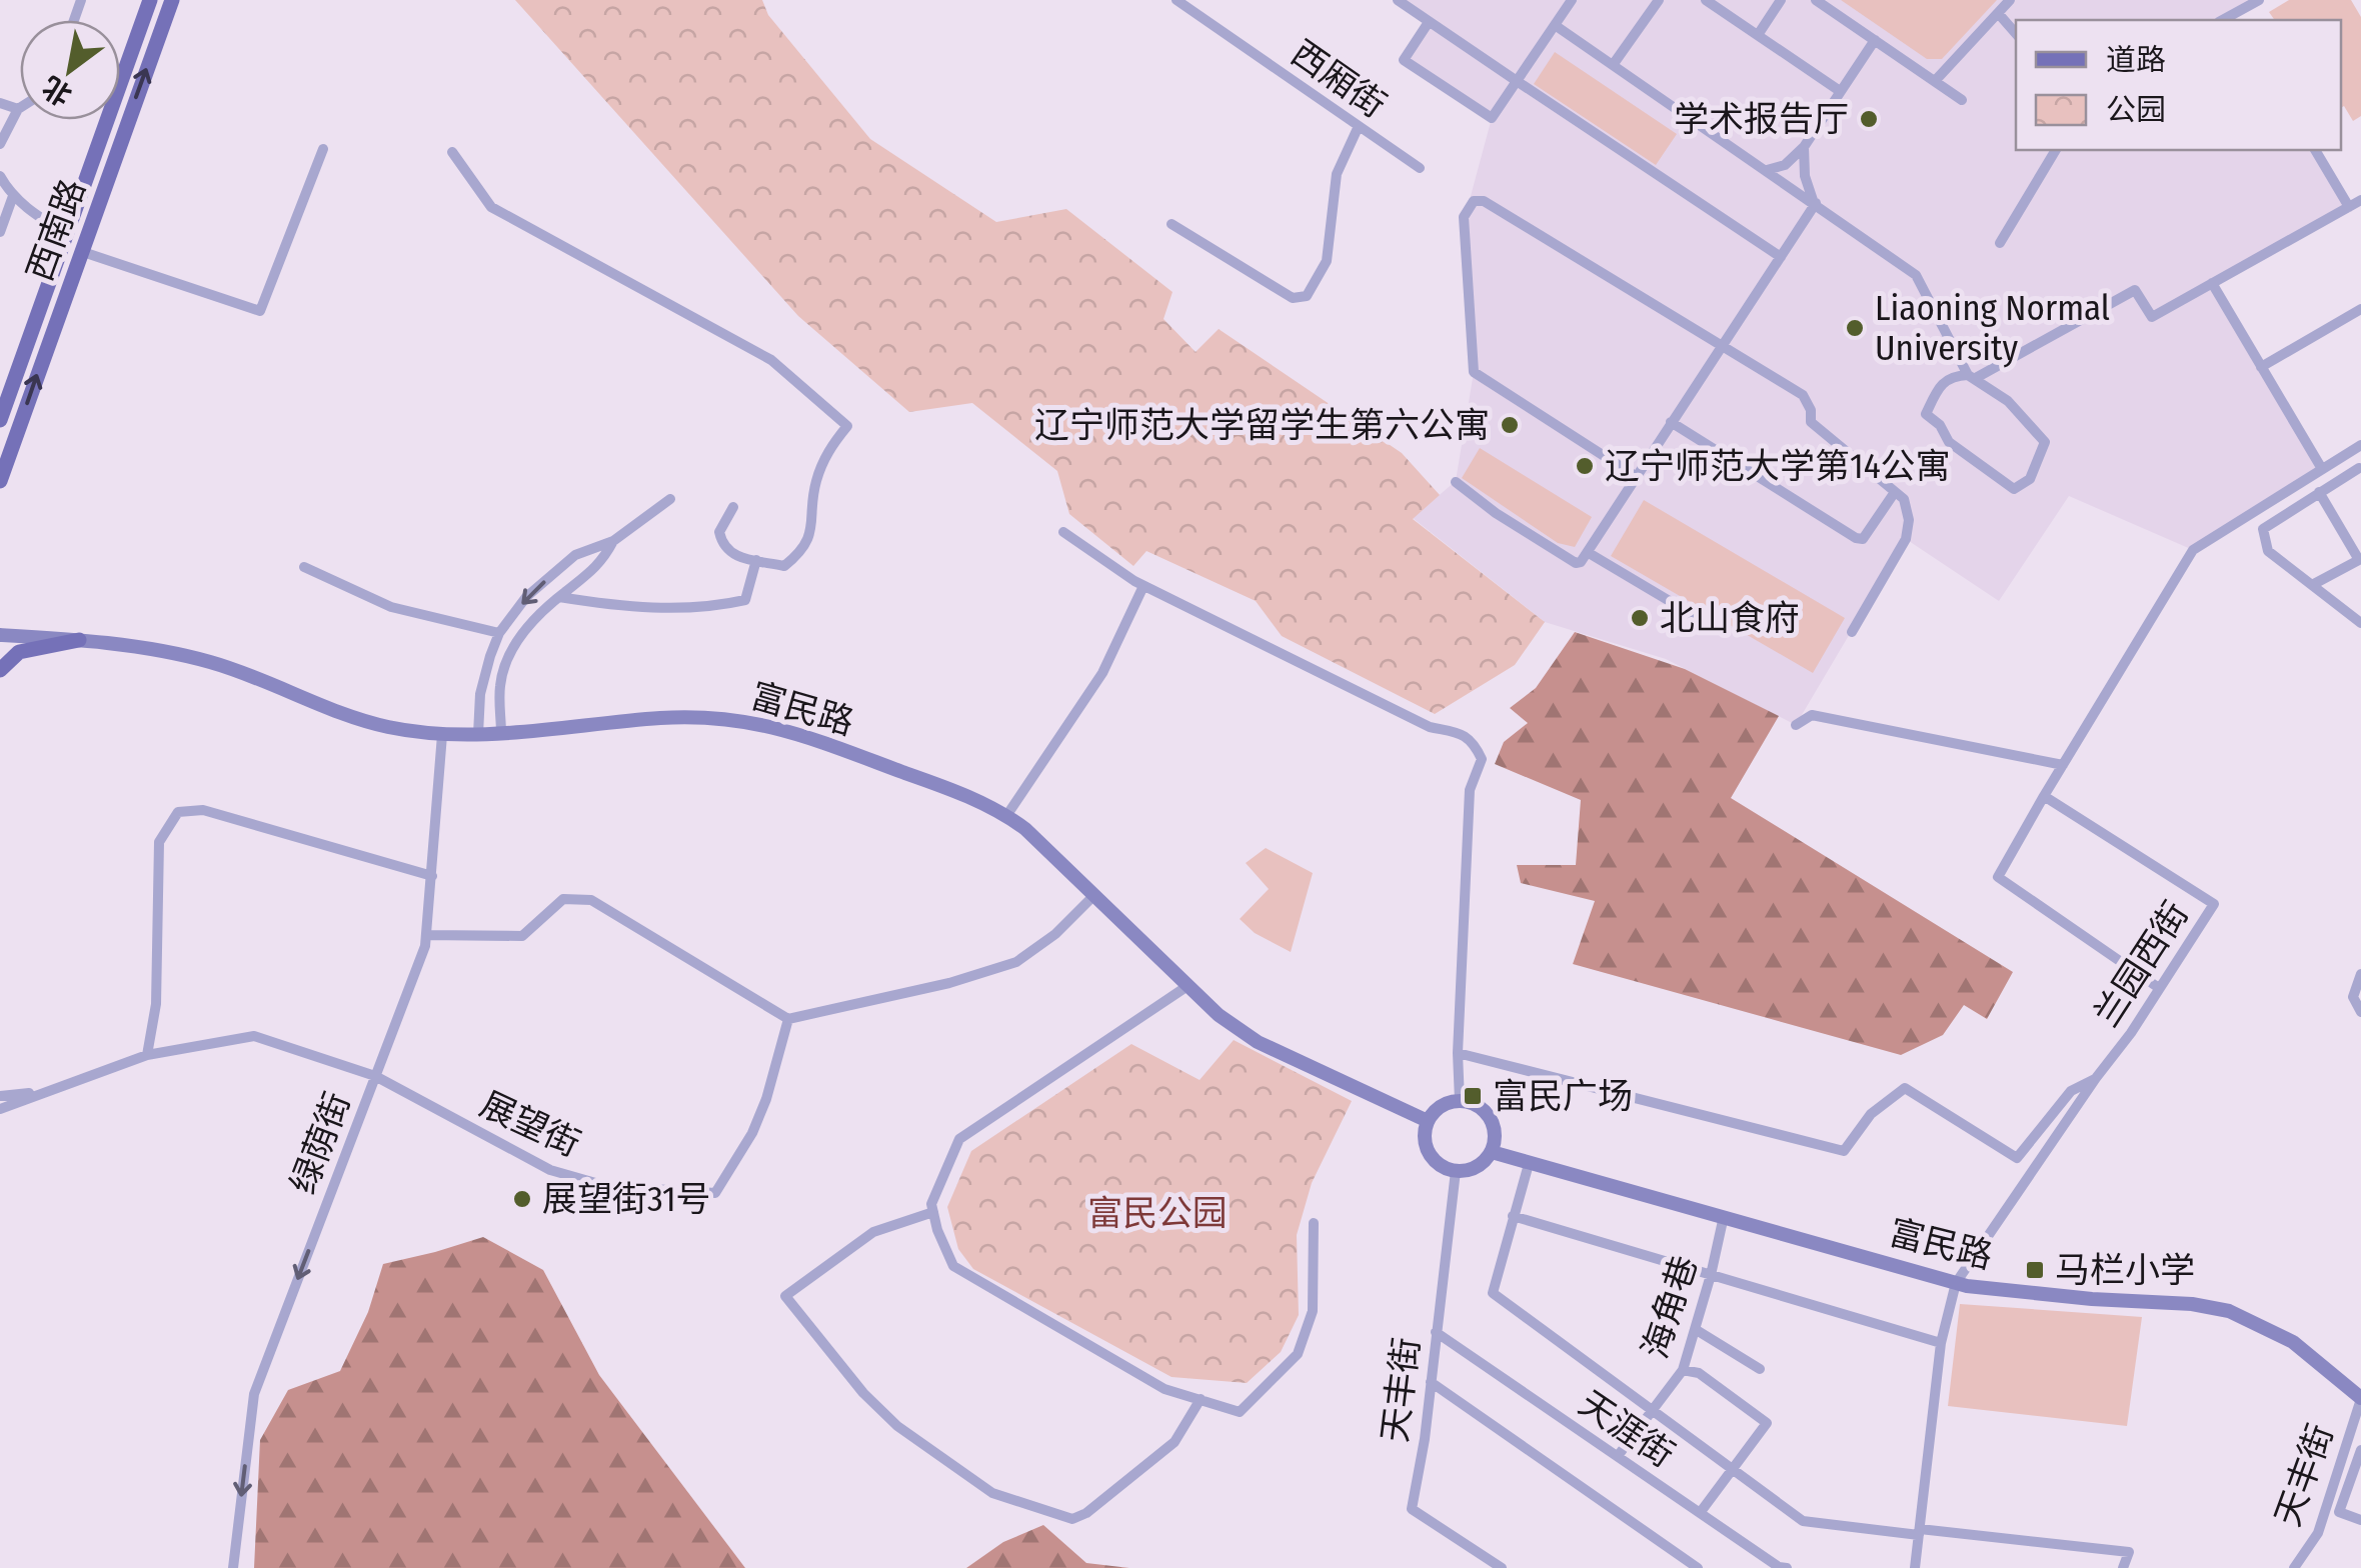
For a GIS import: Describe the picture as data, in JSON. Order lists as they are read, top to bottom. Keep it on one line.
{"streets":{"main road":["西南路"],"street":["西厢街","富民路","兰园西街","展望街","绿荫街","海角巷","天丰街","天涯街"]},"crossings":[["富民路","兰园西街"],["富民路","绿荫街"],["富民路","海角巷"],["富民路","天丰街"],["展望街","绿荫街"],["海角巷","天涯街"],["天丰街","天涯街"]],"one_way":["绿荫街"],"parks":["富民公园"],"places":{"other":["学术报告厅","Liaoning Normal University","辽宁师范大学留学生第六公寓","辽宁师范大学第14公寓","北山食府","展望街31号"],"transit":["富民广场","马栏小学"]},"legend":["道路","公园"],"north":"bottom left"}
